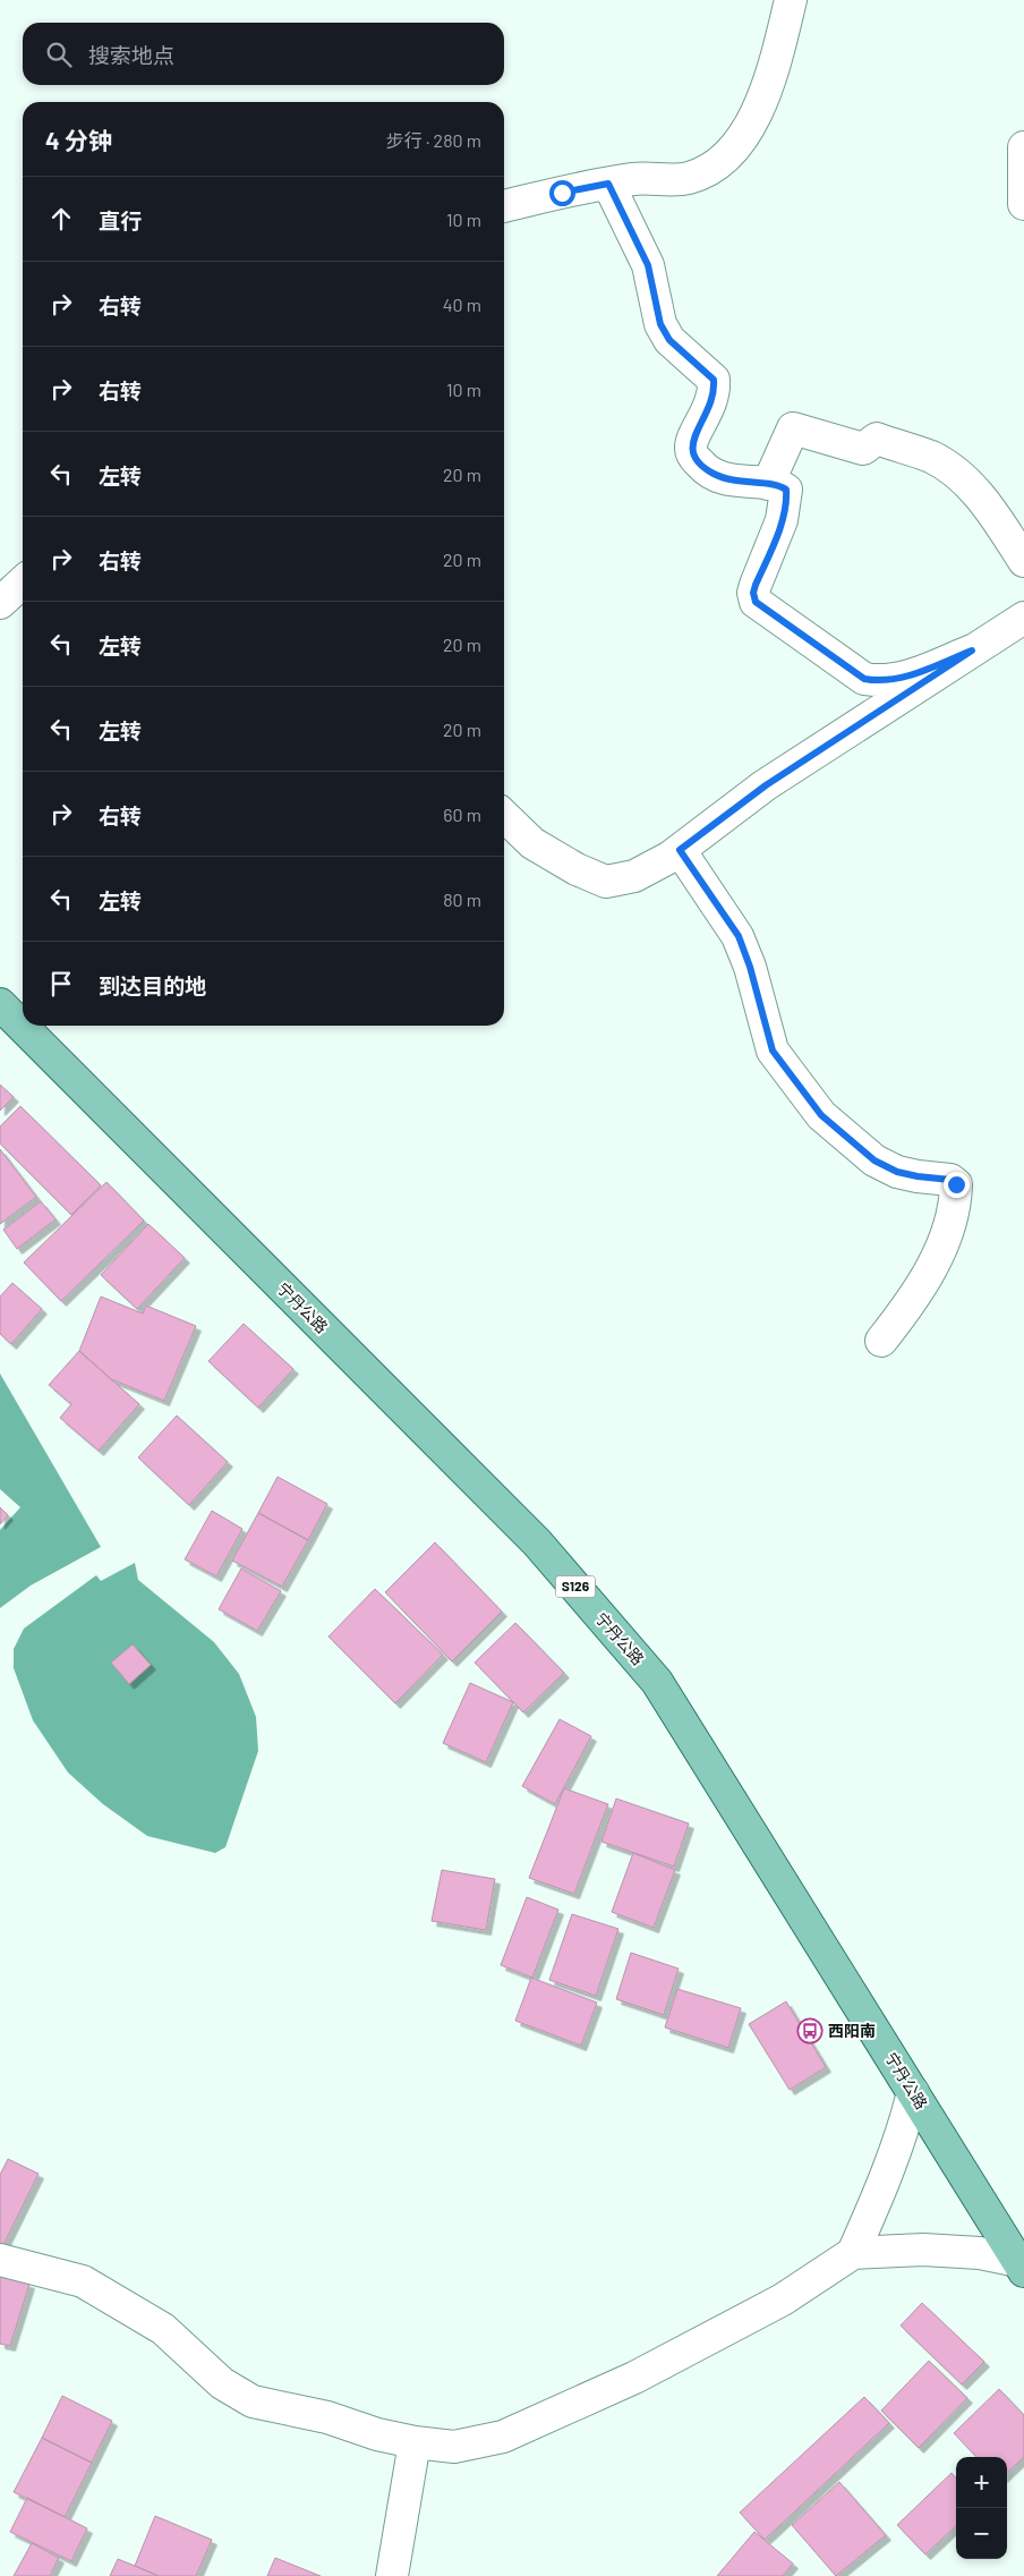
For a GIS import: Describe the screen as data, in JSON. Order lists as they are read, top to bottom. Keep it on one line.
{"streets":{"main road":["宁丹公路","S126"]},"places":{"bus stop":["西阳南"]},"page":{"search":"搜索地点","heading":["4 分钟","步行 · 280 m"],"list":[["直行","10 m"],["右转","40 m"],["右转","10 m"],["左转","20 m"],["右转","20 m"],["左转","20 m"],["左转","20 m"],["右转","60 m"],["左转","80 m"],"到达目的地"],"map_buttons":["+","−"]}}
